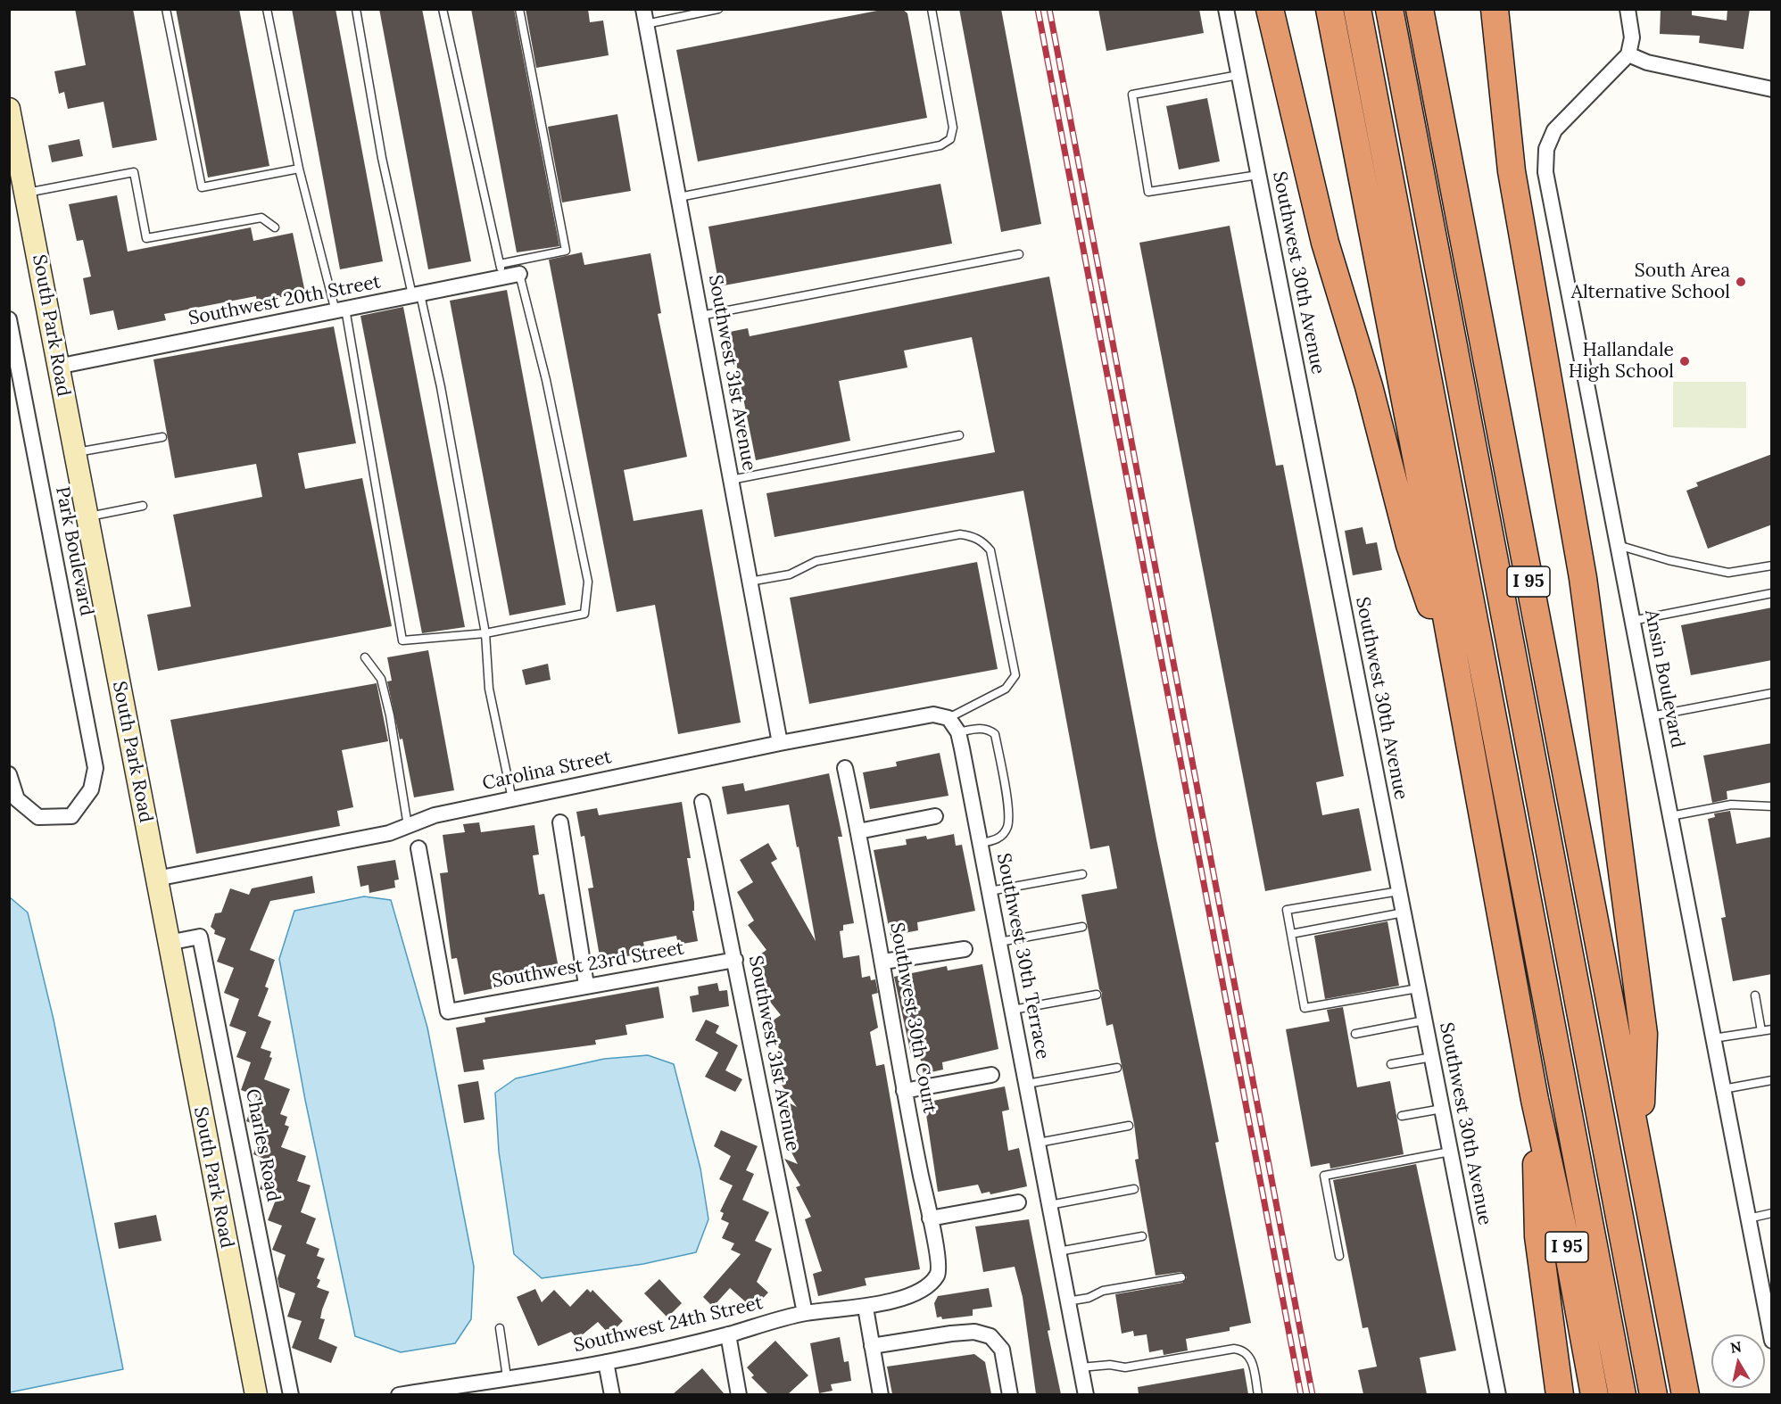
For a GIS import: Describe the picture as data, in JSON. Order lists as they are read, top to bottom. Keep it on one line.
{"streets":{"highway":["I 95"],"street":["Southwest 30th Avenue","Southwest 20th Street","South Park Road","Southwest 31st Avenue","Park Boulevard","Ansin Boulevard","Carolina Street","Southwest 30th Terrace","Southwest 23rd Street","Southwest 30th Court","Charles Road","Southwest 24th Street"]},"crossings":[["Southwest 20th Street","South Park Road"],["South Park Road","Carolina Street"],["South Park Road","Charles Road"],["Southwest 31st Avenue","Carolina Street"],["Southwest 31st Avenue","Southwest 23rd Street"],["Southwest 31st Avenue","Southwest 24th Street"],["Carolina Street","Southwest 30th Terrace"],["Southwest 30th Court","Southwest 24th Street"]],"places":["South Area Alternative School","Hallandale High School"],"north":"top"}
